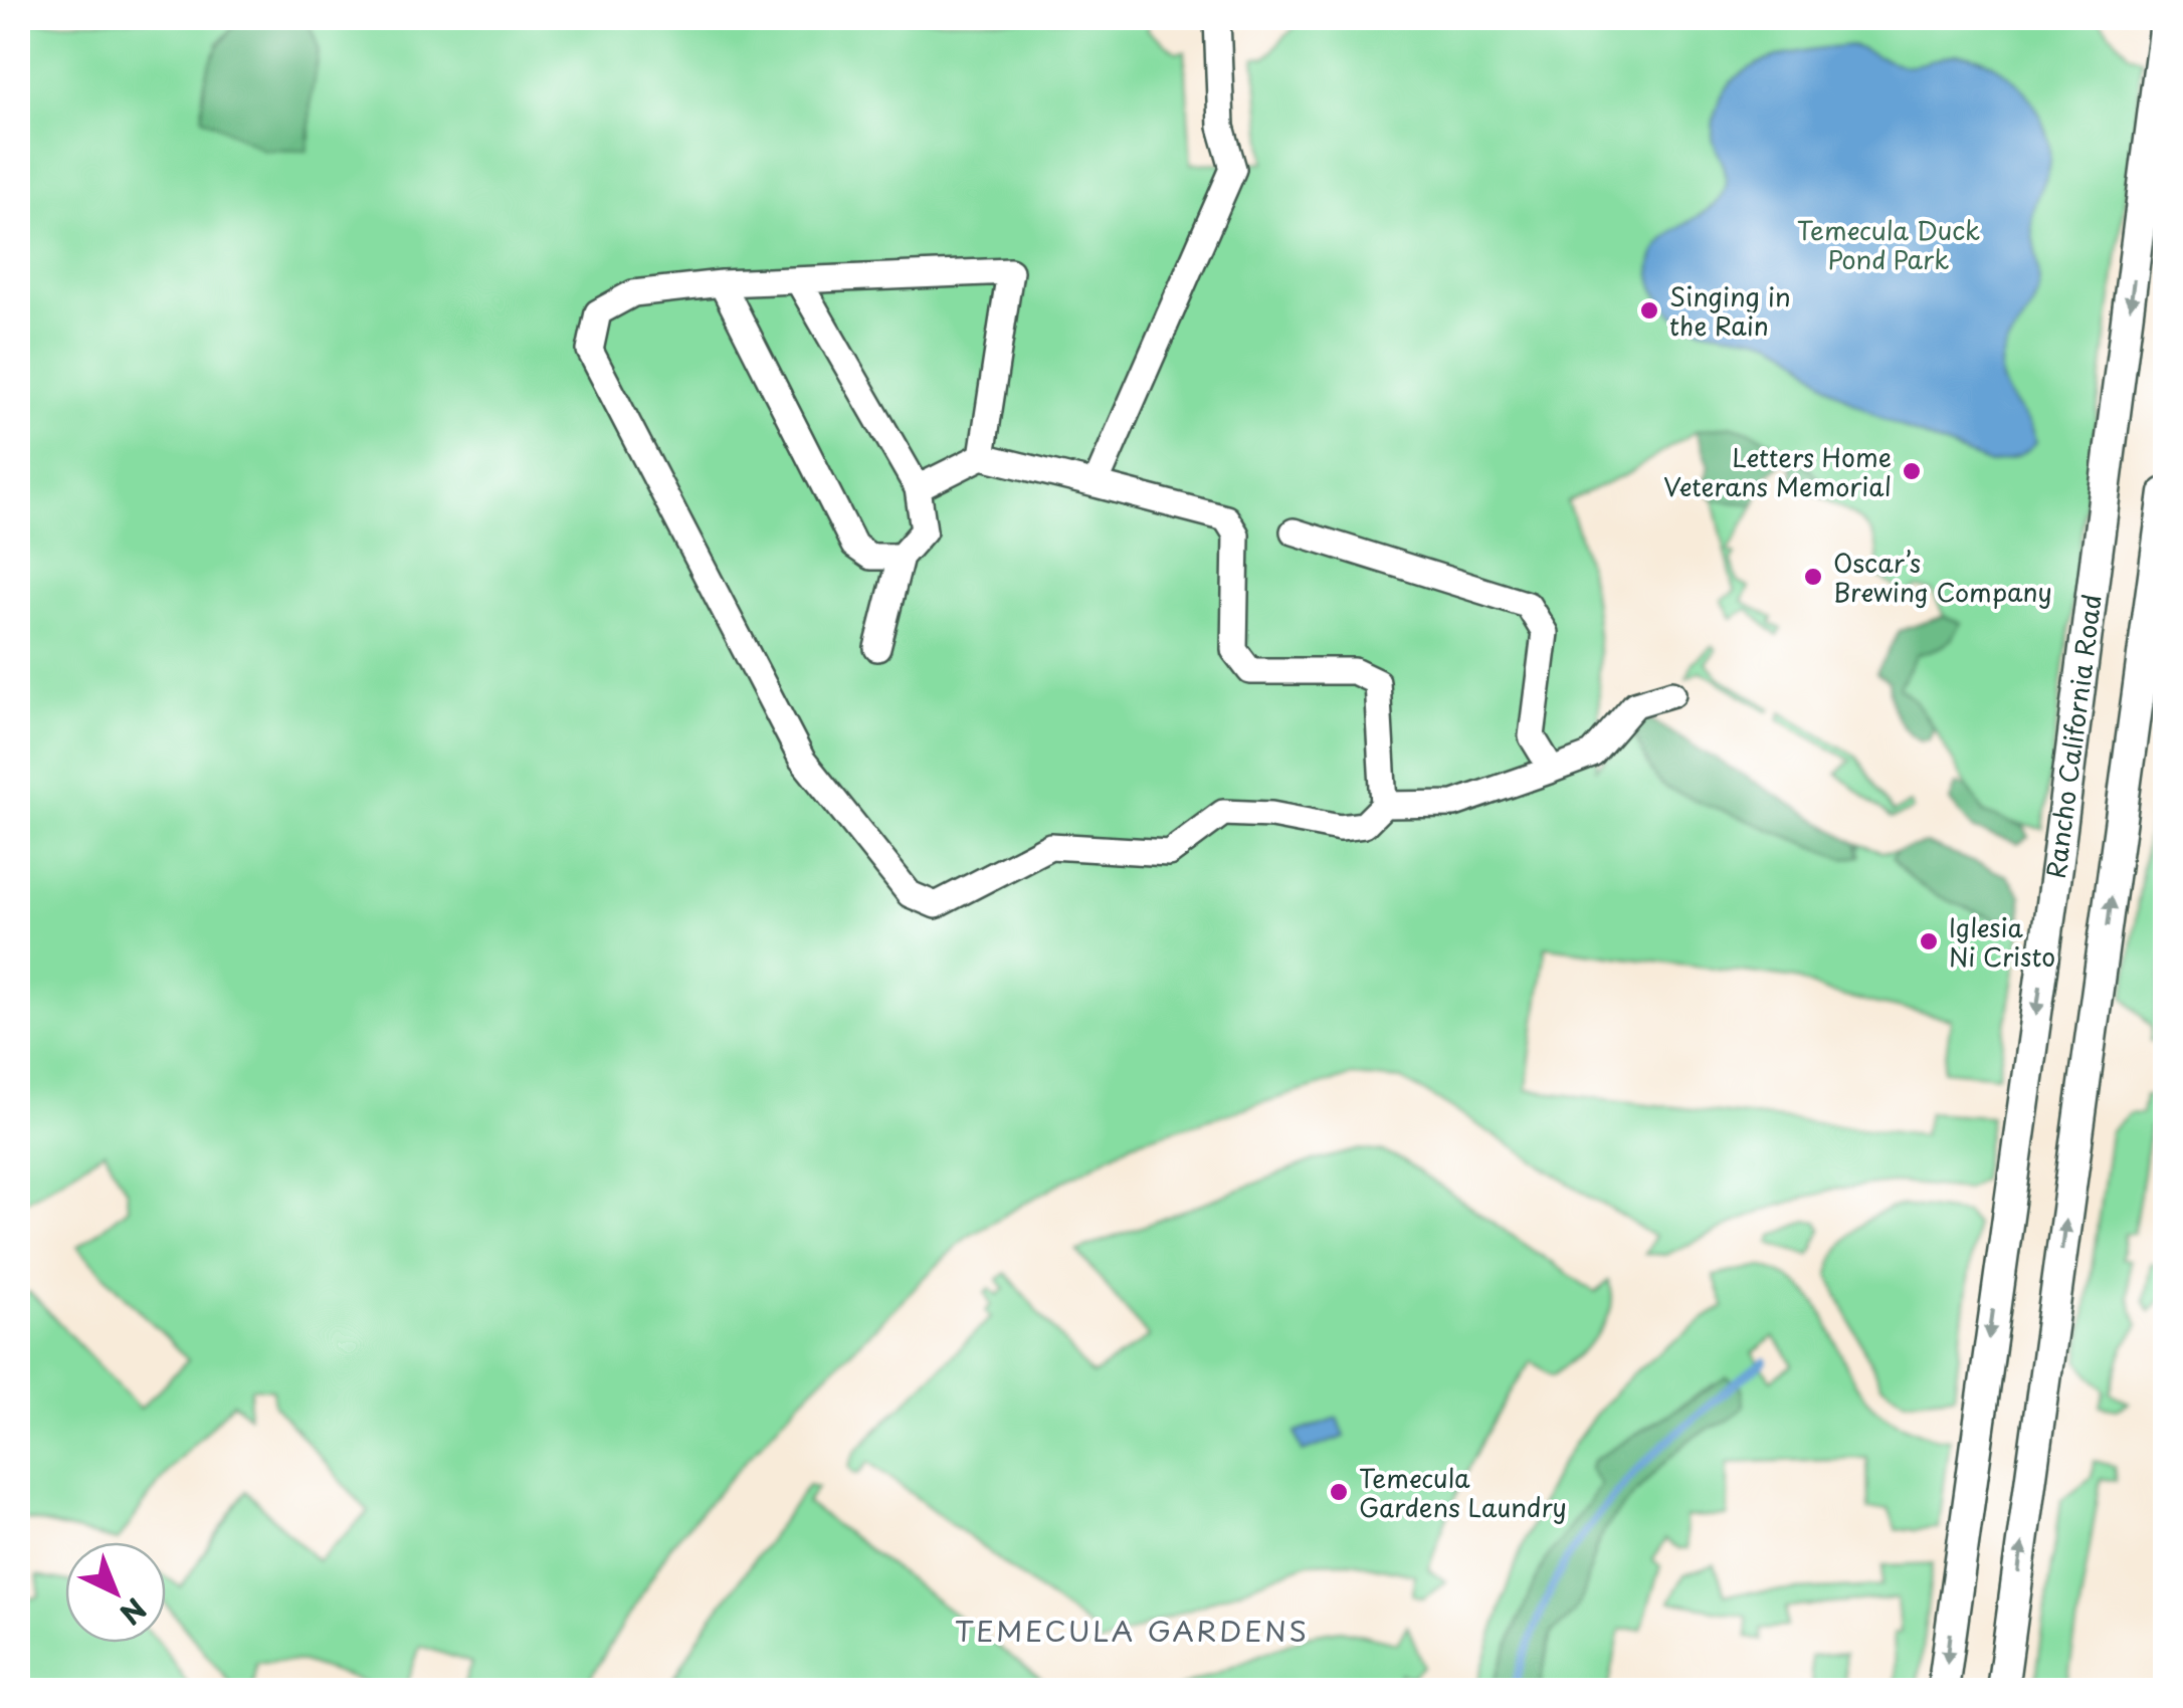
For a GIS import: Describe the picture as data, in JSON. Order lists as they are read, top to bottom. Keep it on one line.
{"streets":{"main road":["Rancho California Road"]},"districts":["TEMECULA GARDENS"],"parks":["Temecula Duck Pond Park"],"places":["Singing in the Rain","Letters Home Veterans Memorial","Oscar’s Brewing Company","Iglesia Ni Cristo","Temecula Gardens Laundry"],"north":"bottom right"}
